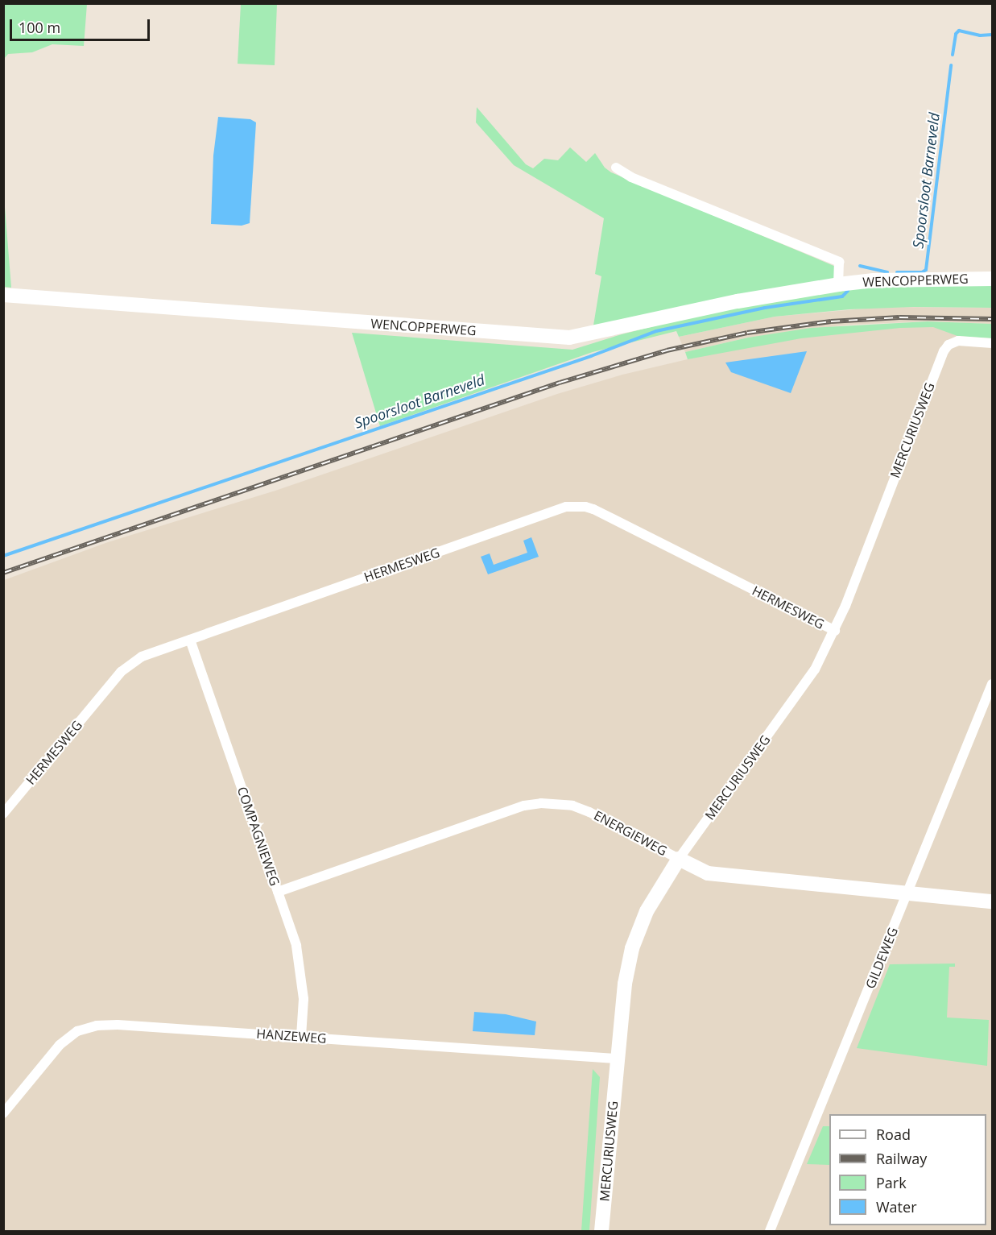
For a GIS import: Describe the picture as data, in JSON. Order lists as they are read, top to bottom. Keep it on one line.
{"streets":{"street":["WENCOPPERWEG","MERCURIUSWEG","HERMESWEG","ENERGIEWEG","COMPAGNIEWEG","GILDEWEG","HANZEWEG"]},"crossings":[["MERCURIUSWEG","HERMESWEG"],["MERCURIUSWEG","ENERGIEWEG"],["MERCURIUSWEG","HANZEWEG"],["HERMESWEG","COMPAGNIEWEG"],["ENERGIEWEG","COMPAGNIEWEG"],["ENERGIEWEG","GILDEWEG"],["COMPAGNIEWEG","HANZEWEG"]],"water":["Spoorsloot Barneveld"],"legend":["Road","Railway","Park","Water"],"scale_bar":"100 m"}
